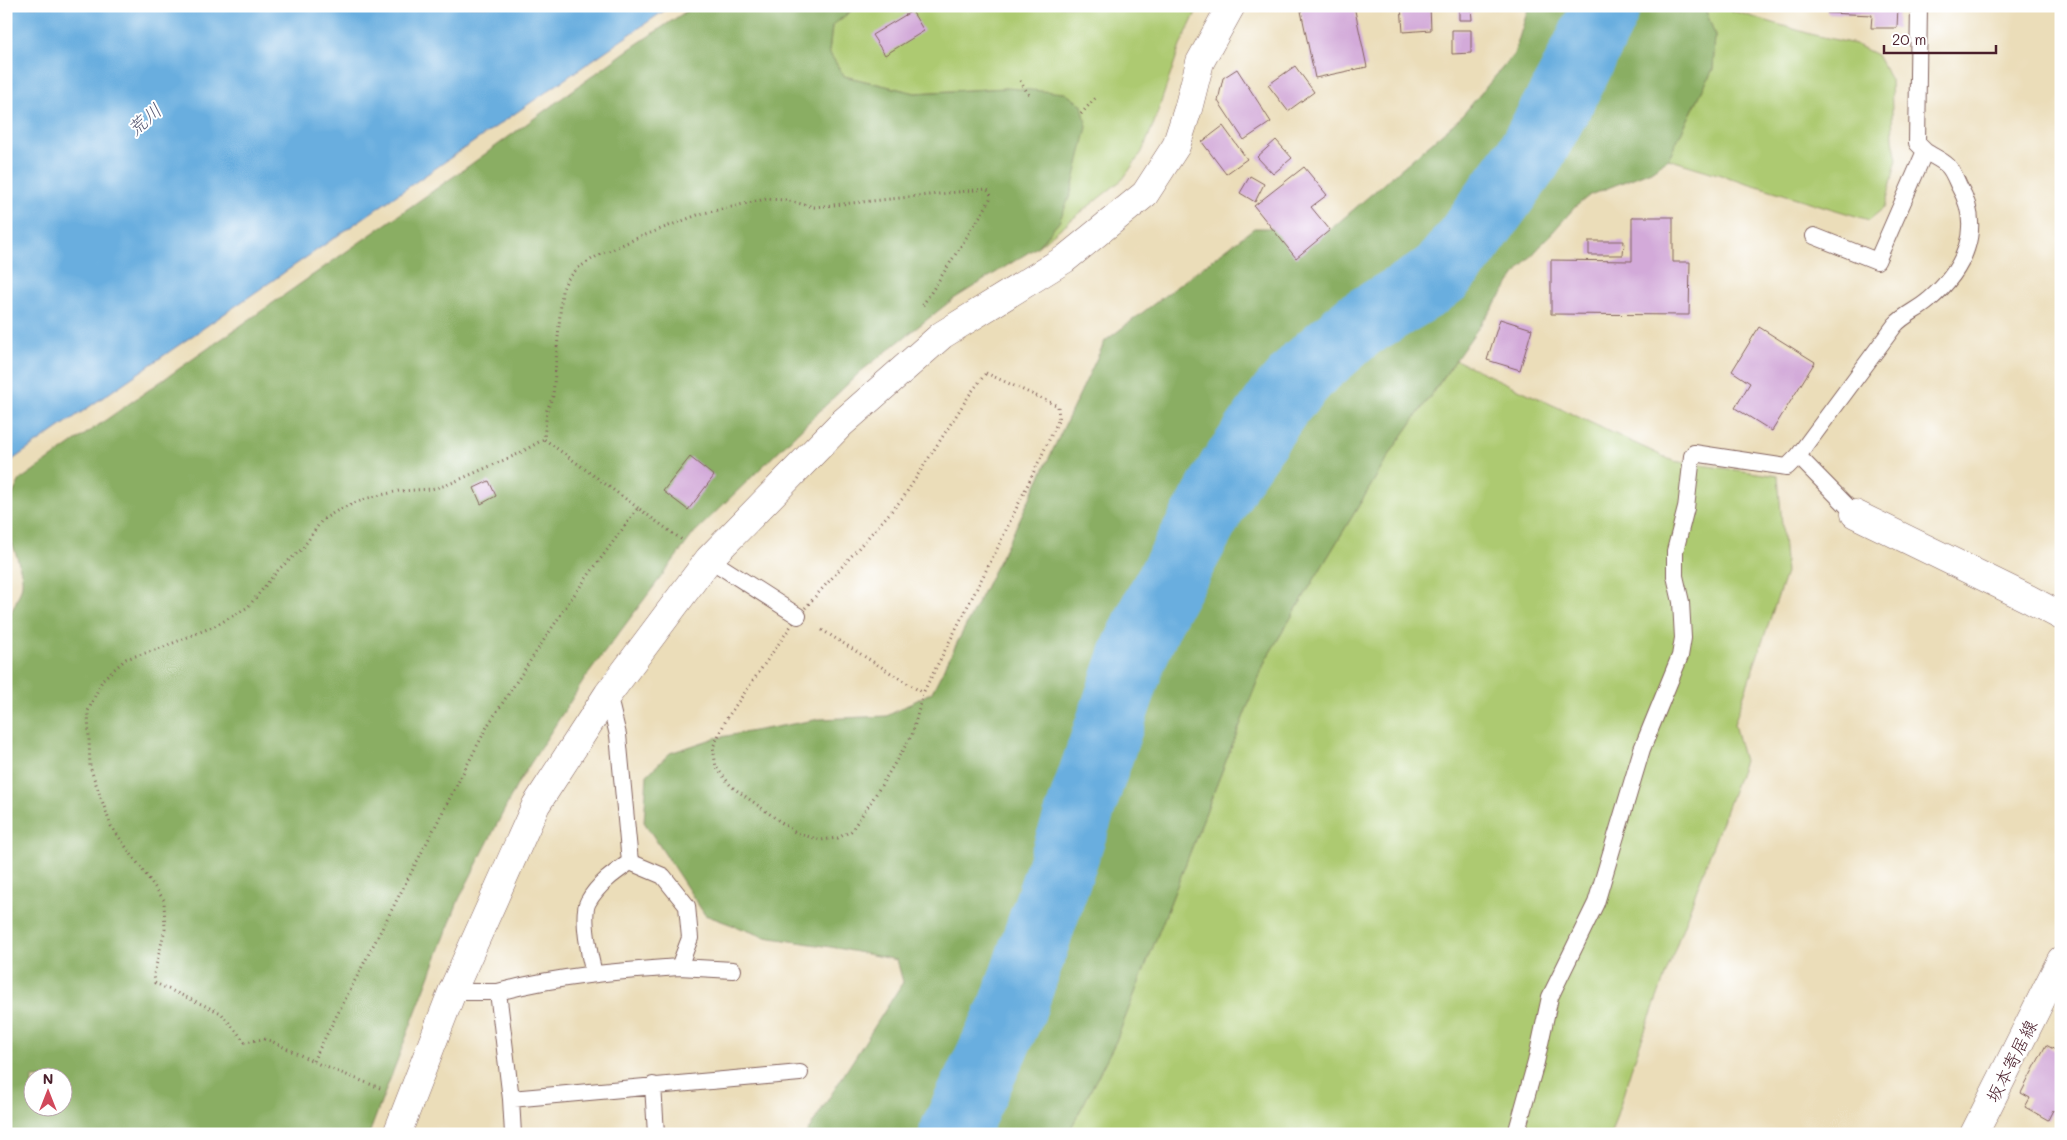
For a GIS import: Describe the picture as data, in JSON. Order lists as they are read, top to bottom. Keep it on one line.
{"streets":{"street":["坂本寄居線"]},"water":["荒川"],"scale_bar":"20 m","north":"top"}
